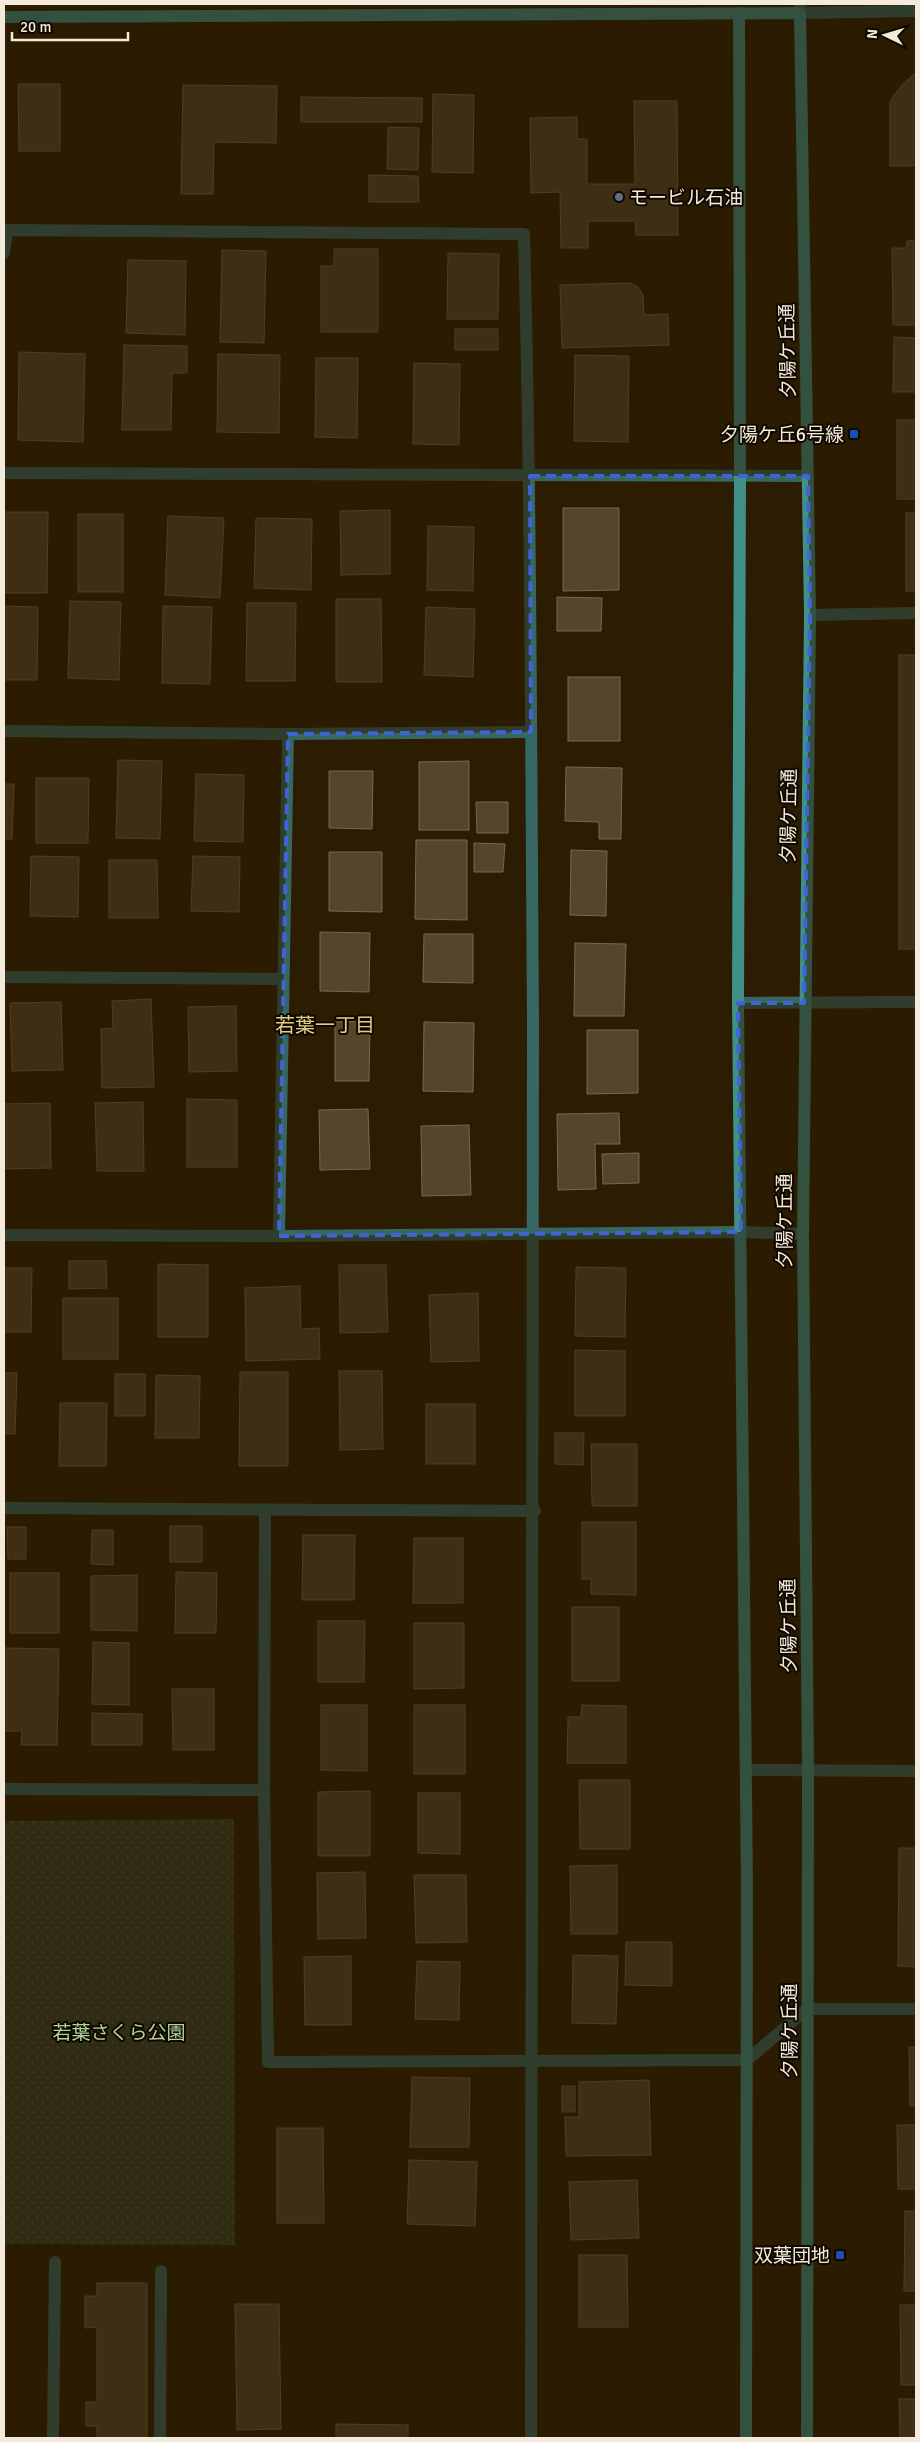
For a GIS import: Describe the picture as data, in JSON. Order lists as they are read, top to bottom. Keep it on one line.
{"streets":{"main road":["夕陽ケ丘通"]},"districts":["若葉一丁目"],"parks":["若葉さくら公園"],"places":{"other":["モービル石油"],"transit":["夕陽ケ丘6号線","双葉団地"]},"scale_bar":"20 m","north":"left"}
